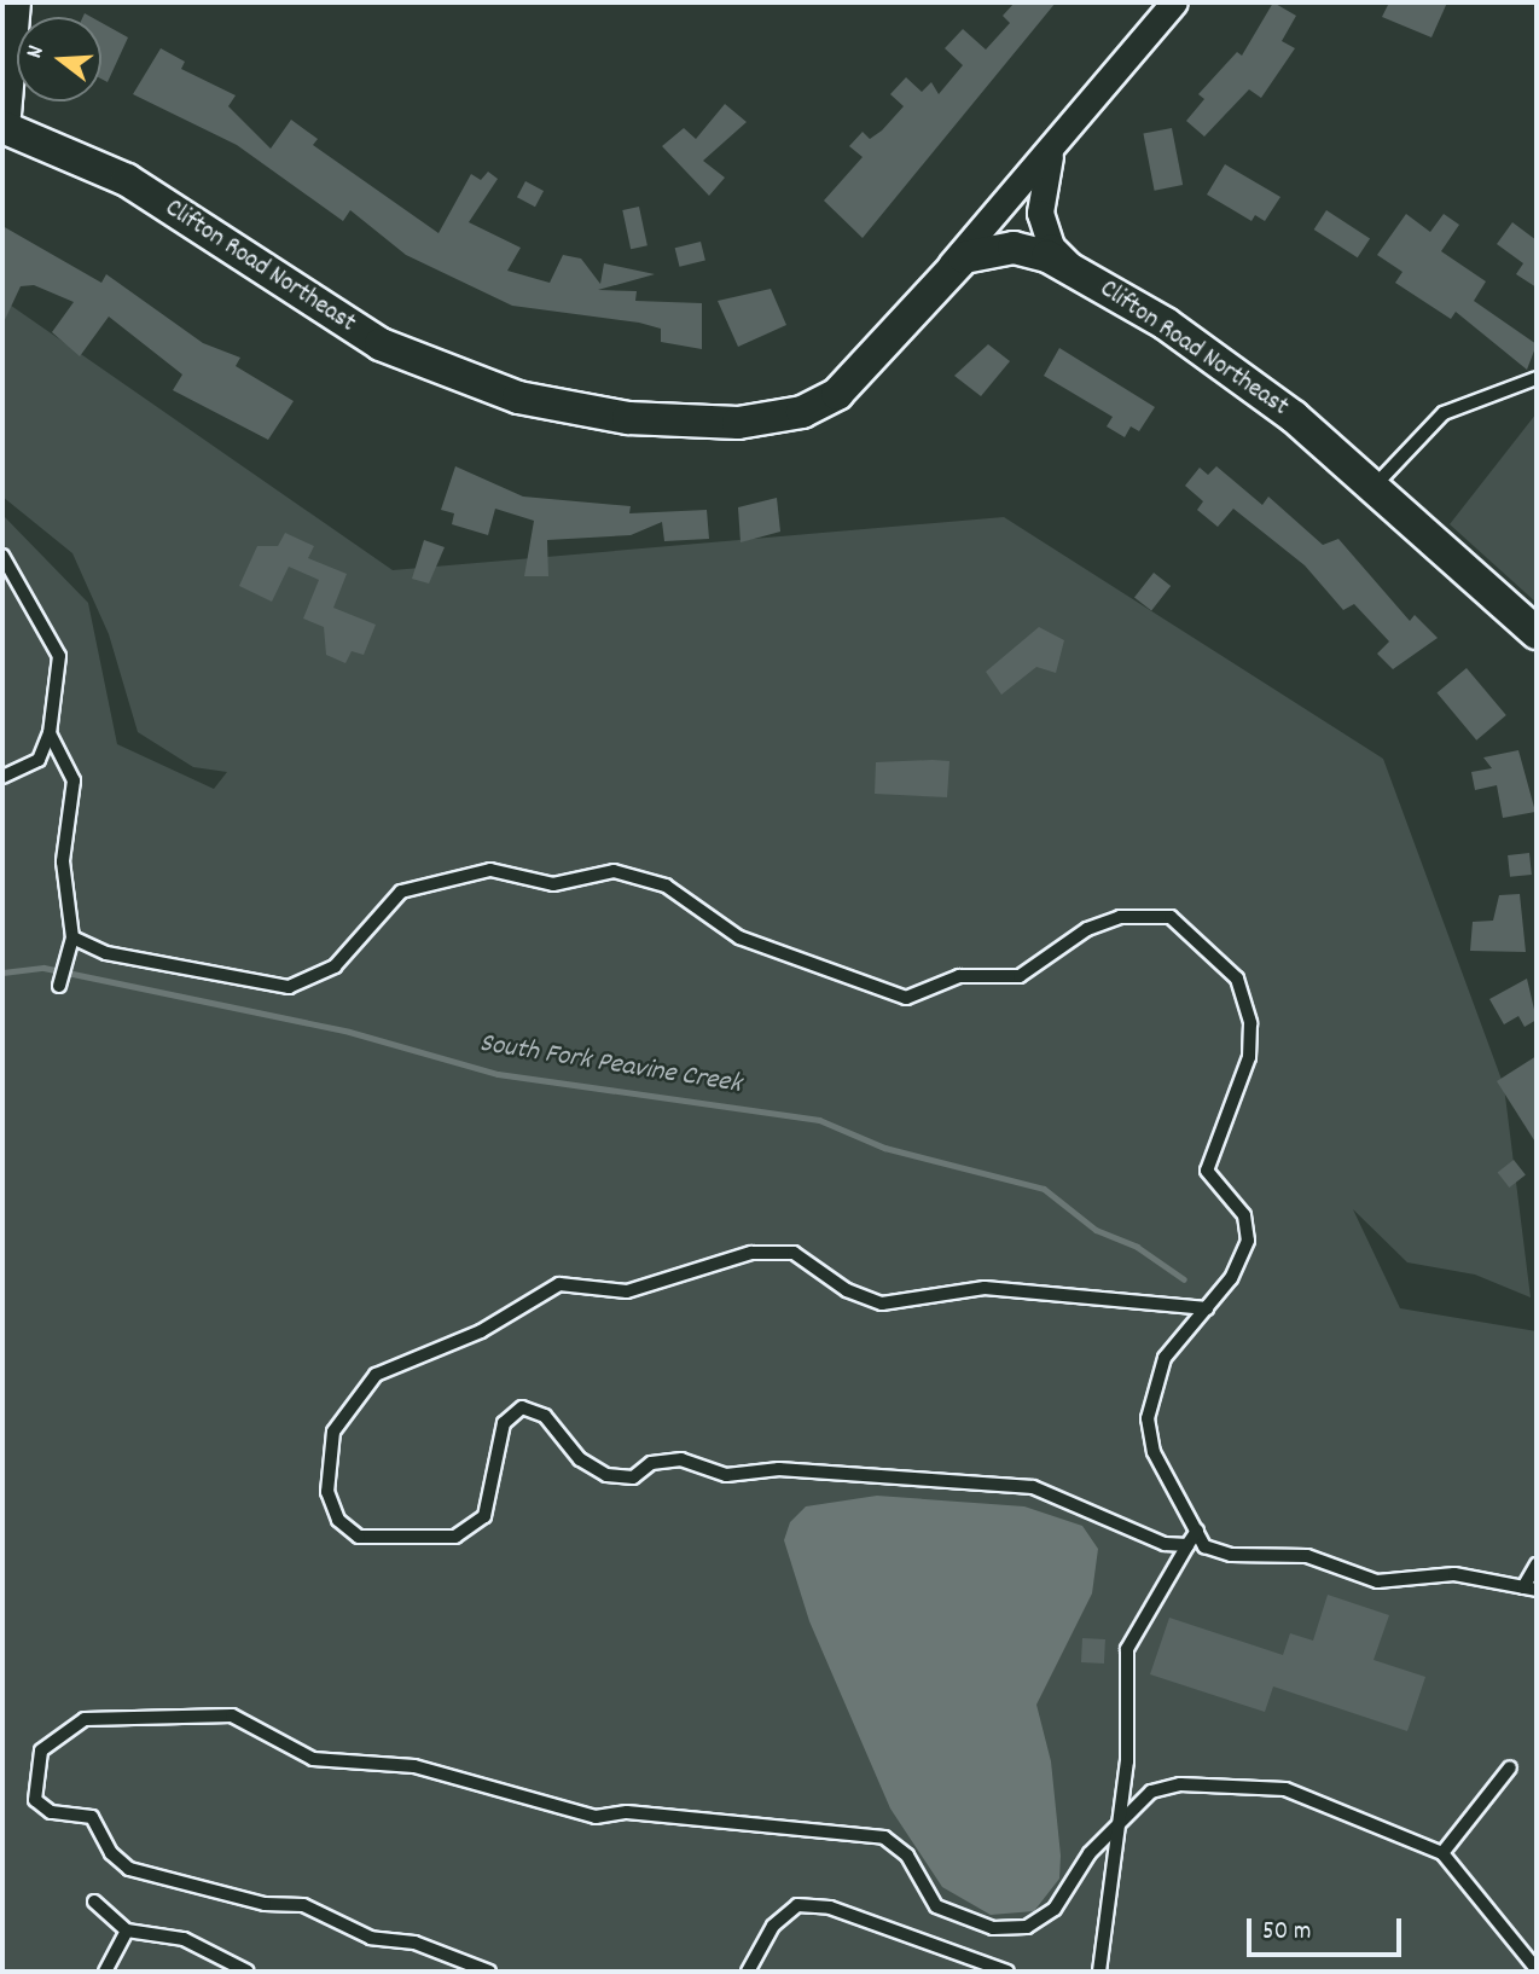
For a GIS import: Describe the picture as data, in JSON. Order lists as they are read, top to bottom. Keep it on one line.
{"streets":{"street":["Clifton Road Northeast"]},"water":["South Fork Peavine Creek"],"scale_bar":"50 m","north":"left"}
